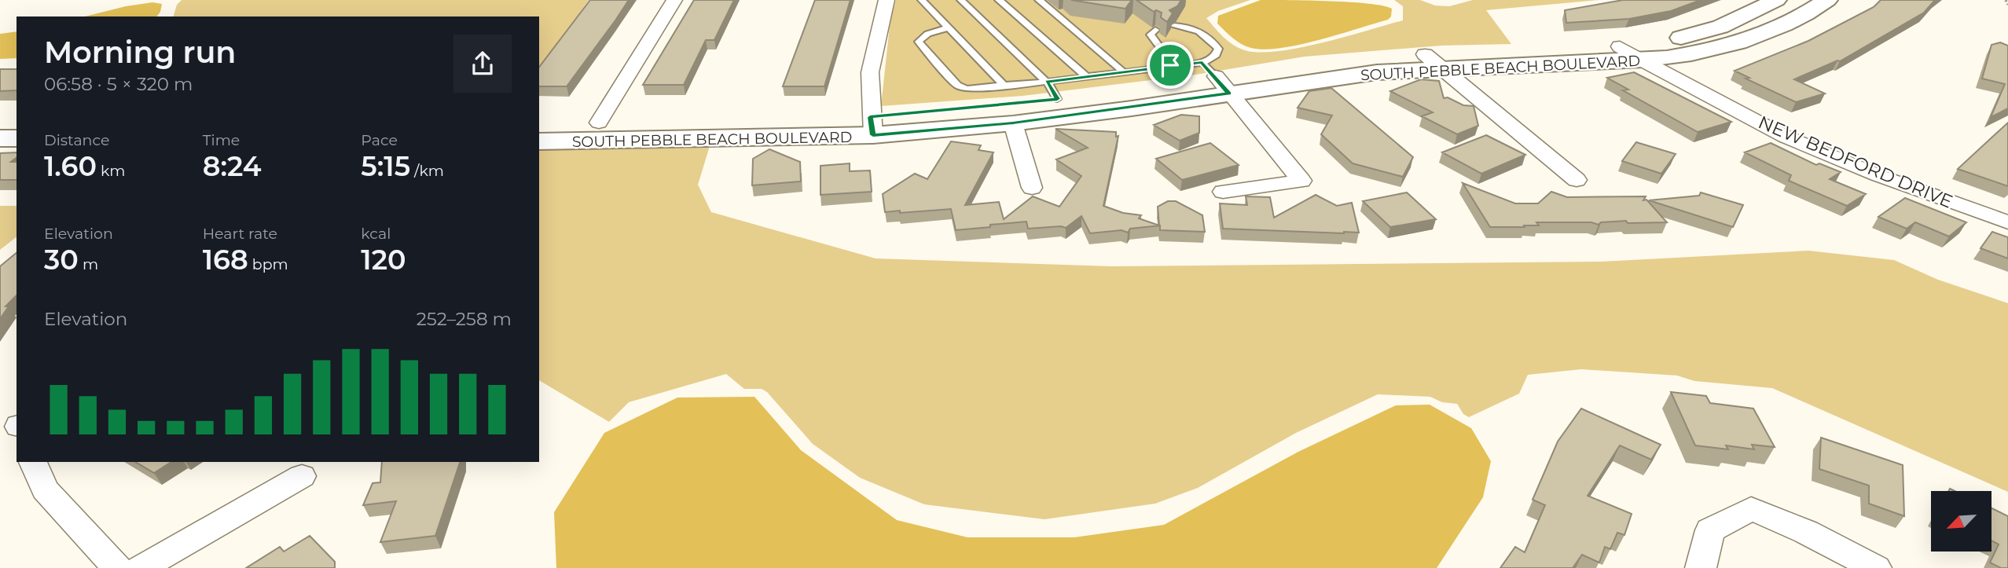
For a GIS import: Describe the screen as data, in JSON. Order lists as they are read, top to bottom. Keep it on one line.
{"streets":{"street":["SOUTH PEBBLE BEACH BOULEVARD","NEW BEDFORD DRIVE"]},"crossings":[["SOUTH PEBBLE BEACH BOULEVARD","NEW BEDFORD DRIVE"]],"north":"bottom left","page":{"heading":["Morning run","06:58 · 5 × 320 m"],"stats":[["Distance","1.60 km"],["Time","8:24"],["Pace","5:15 /km"],["Elevation","30 m"],["Heart rate","168 bpm"],["kcal","120"]],"chart":["Elevation","252–258 m"]}}
